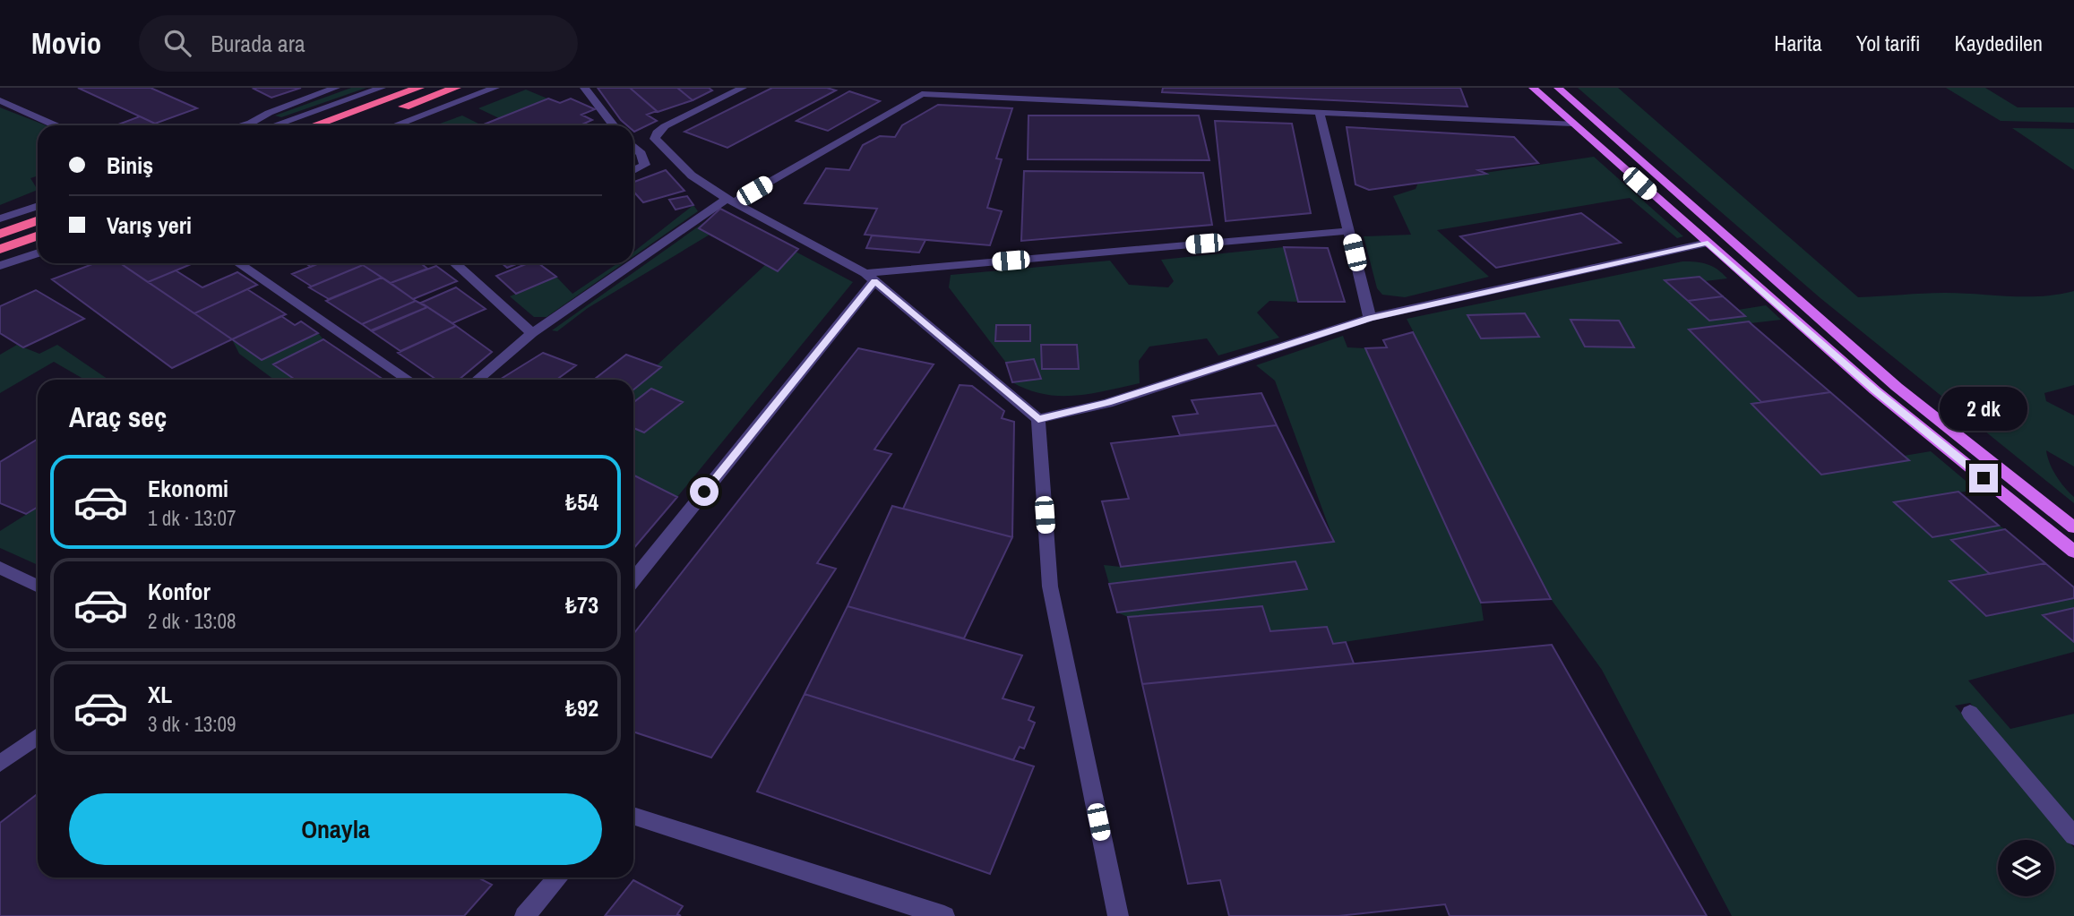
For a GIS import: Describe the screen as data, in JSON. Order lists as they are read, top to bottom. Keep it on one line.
{"page":{"header":"Movio","search":"Burada ara","nav":["Harita","Yol tarifi","Kaydedilen"],"banner":["Biniş","Varış yeri"],"heading":"Araç seç","bubble":"2 dk","list":[{"name":"Ekonomi","note":"1 dk · 13:07","value":"₺54"},{"name":"Konfor","note":"2 dk · 13:08","value":"₺73"},{"name":"XL","note":"3 dk · 13:09","value":"₺92"}],"buttons":"Onayla"}}
